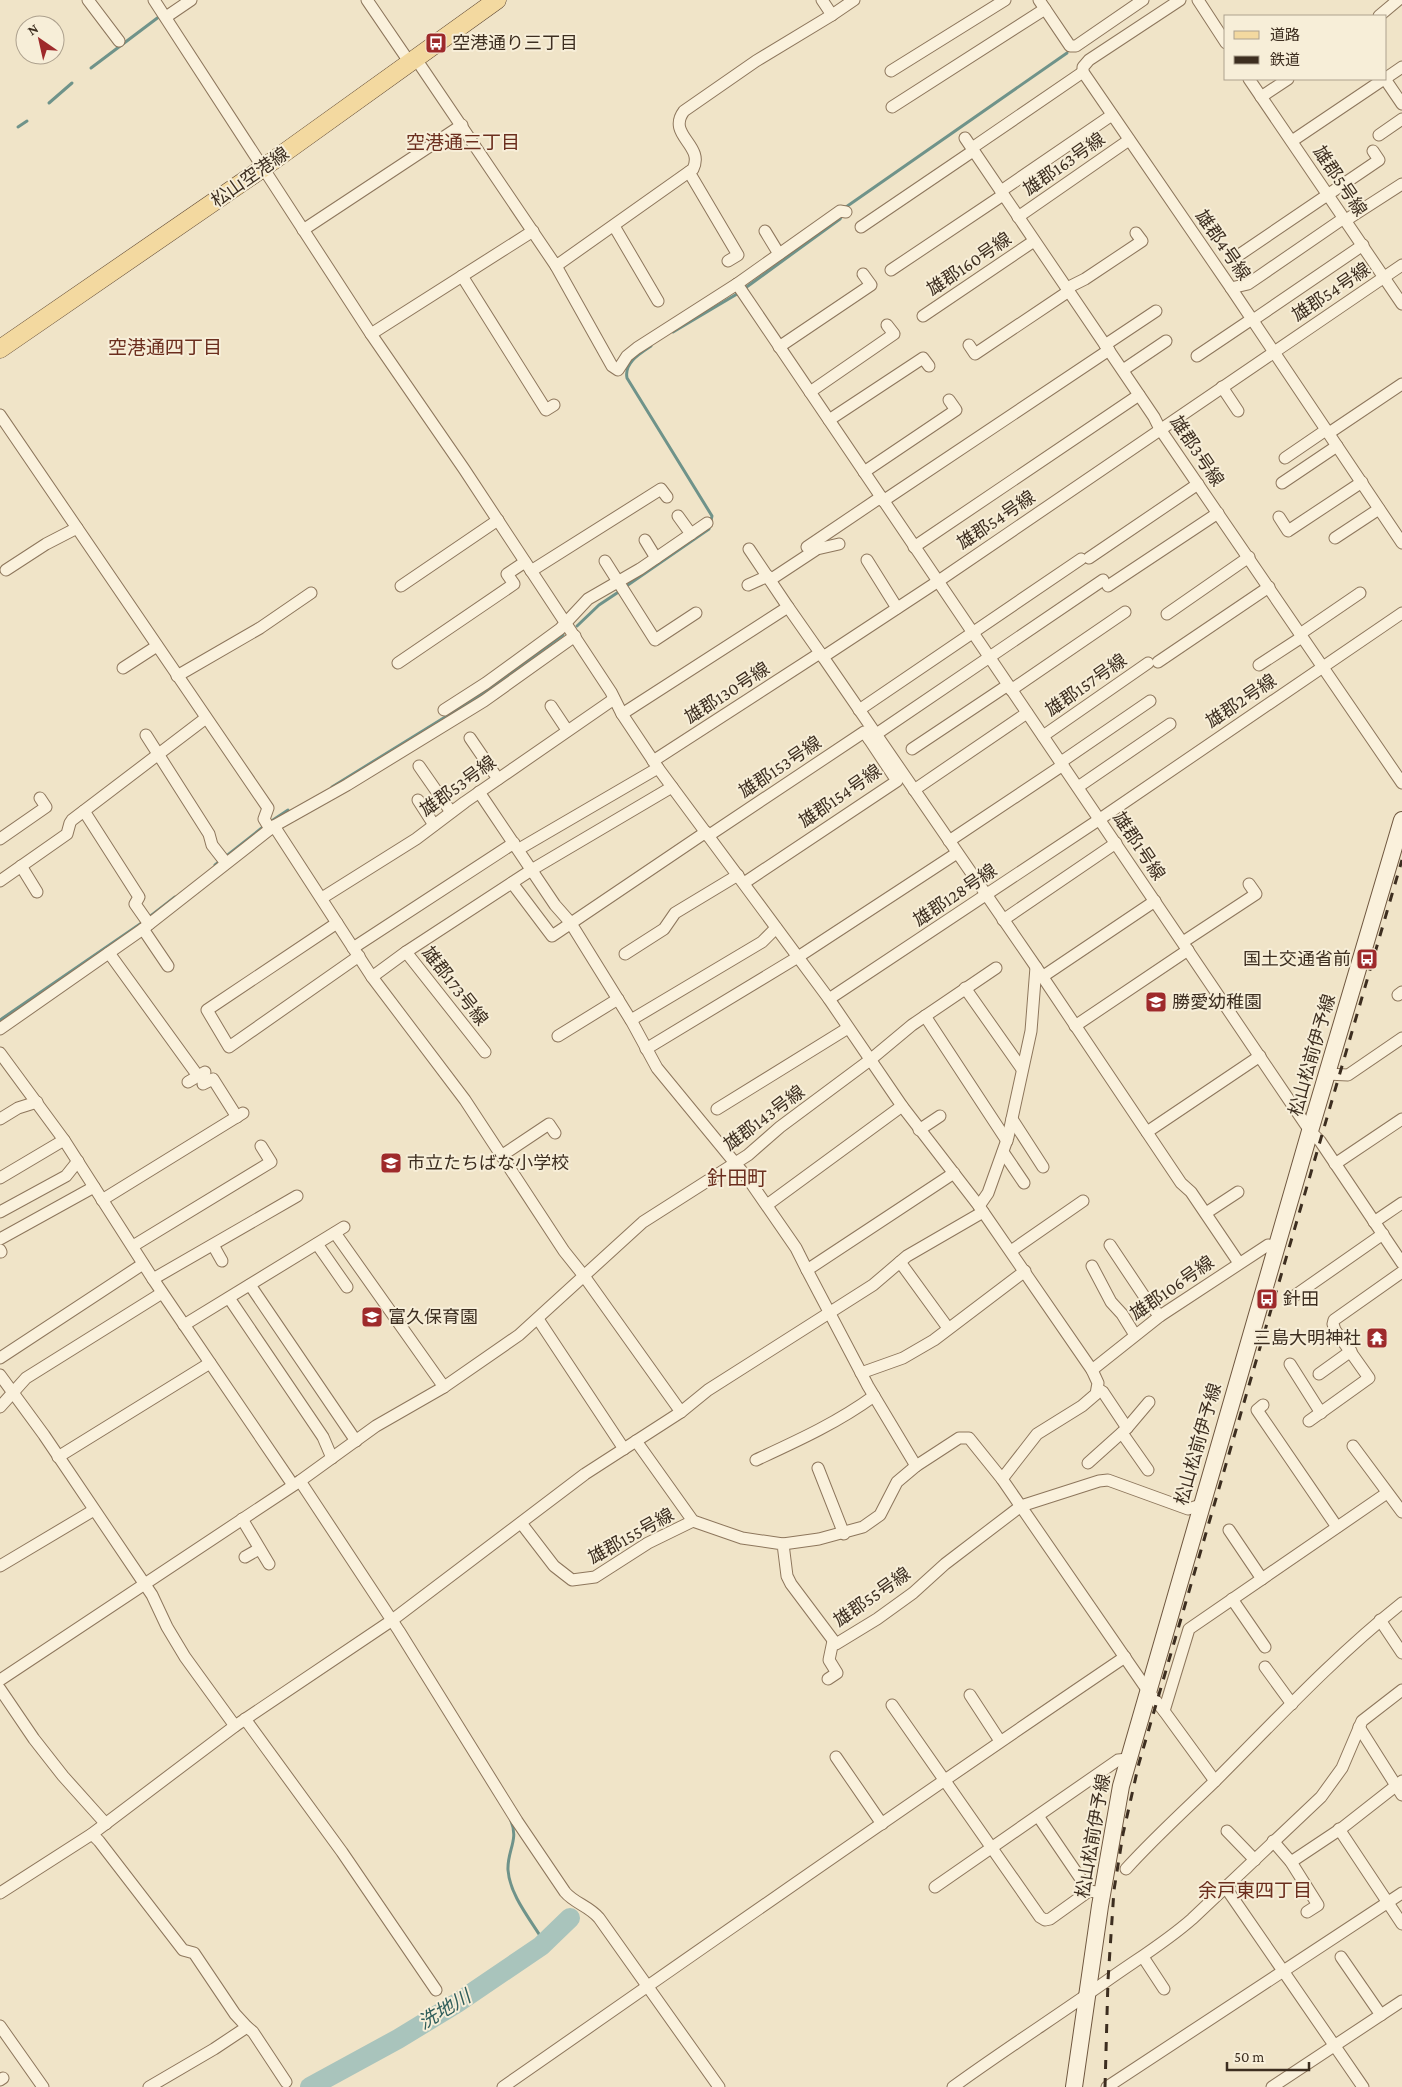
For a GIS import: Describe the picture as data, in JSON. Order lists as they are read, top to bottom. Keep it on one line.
{"streets":{"main road":["松山空港線","松山松前伊予線"],"street":["雄郡163号線","雄郡5号線","雄郡4号線","雄郡160号線","雄郡54号線","雄郡3号線","雄郡157号線","雄郡130号線","雄郡2号線","雄郡153号線","雄郡53号線","雄郡154号線","雄郡1号線","雄郡128号線","雄郡173号線","雄郡143号線","雄郡106号線","雄郡155号線","雄郡55号線"]},"crossings":[["雄郡163号線","雄郡4号線"],["雄郡163号線","雄郡3号線"],["雄郡5号線","雄郡54号線"],["雄郡4号線","雄郡54号線"],["雄郡160号線","雄郡3号線"],["雄郡54号線","雄郡3号線"],["雄郡54号線","雄郡130号線"],["雄郡54号線","雄郡1号線"],["雄郡3号線","雄郡157号線"],["雄郡3号線","雄郡2号線"],["雄郡3号線","雄郡154号線"],["雄郡157号線","雄郡1号線"],["雄郡2号線","雄郡1号線"],["雄郡2号線","雄郡128号線"],["雄郡153号線","雄郡154号線"],["雄郡154号線","雄郡1号線"],["雄郡1号線","雄郡128号線"],["雄郡1号線","松山松前伊予線"],["松山松前伊予線","雄郡106号線"],["松山松前伊予線","雄郡55号線"]],"districts":["空港通三丁目","空港通四丁目","針田町","余戸東四丁目"],"water":["洗地川"],"places":{"bus stop":["空港通り三丁目","国土交通省前","針田"],"school or university":["勝愛幼稚園","市立たちばな小学校","富久保育園"],"temple":["三島大明神社"]},"legend":["道路","鉄道"],"scale_bar":"50 m","north":"top left"}
